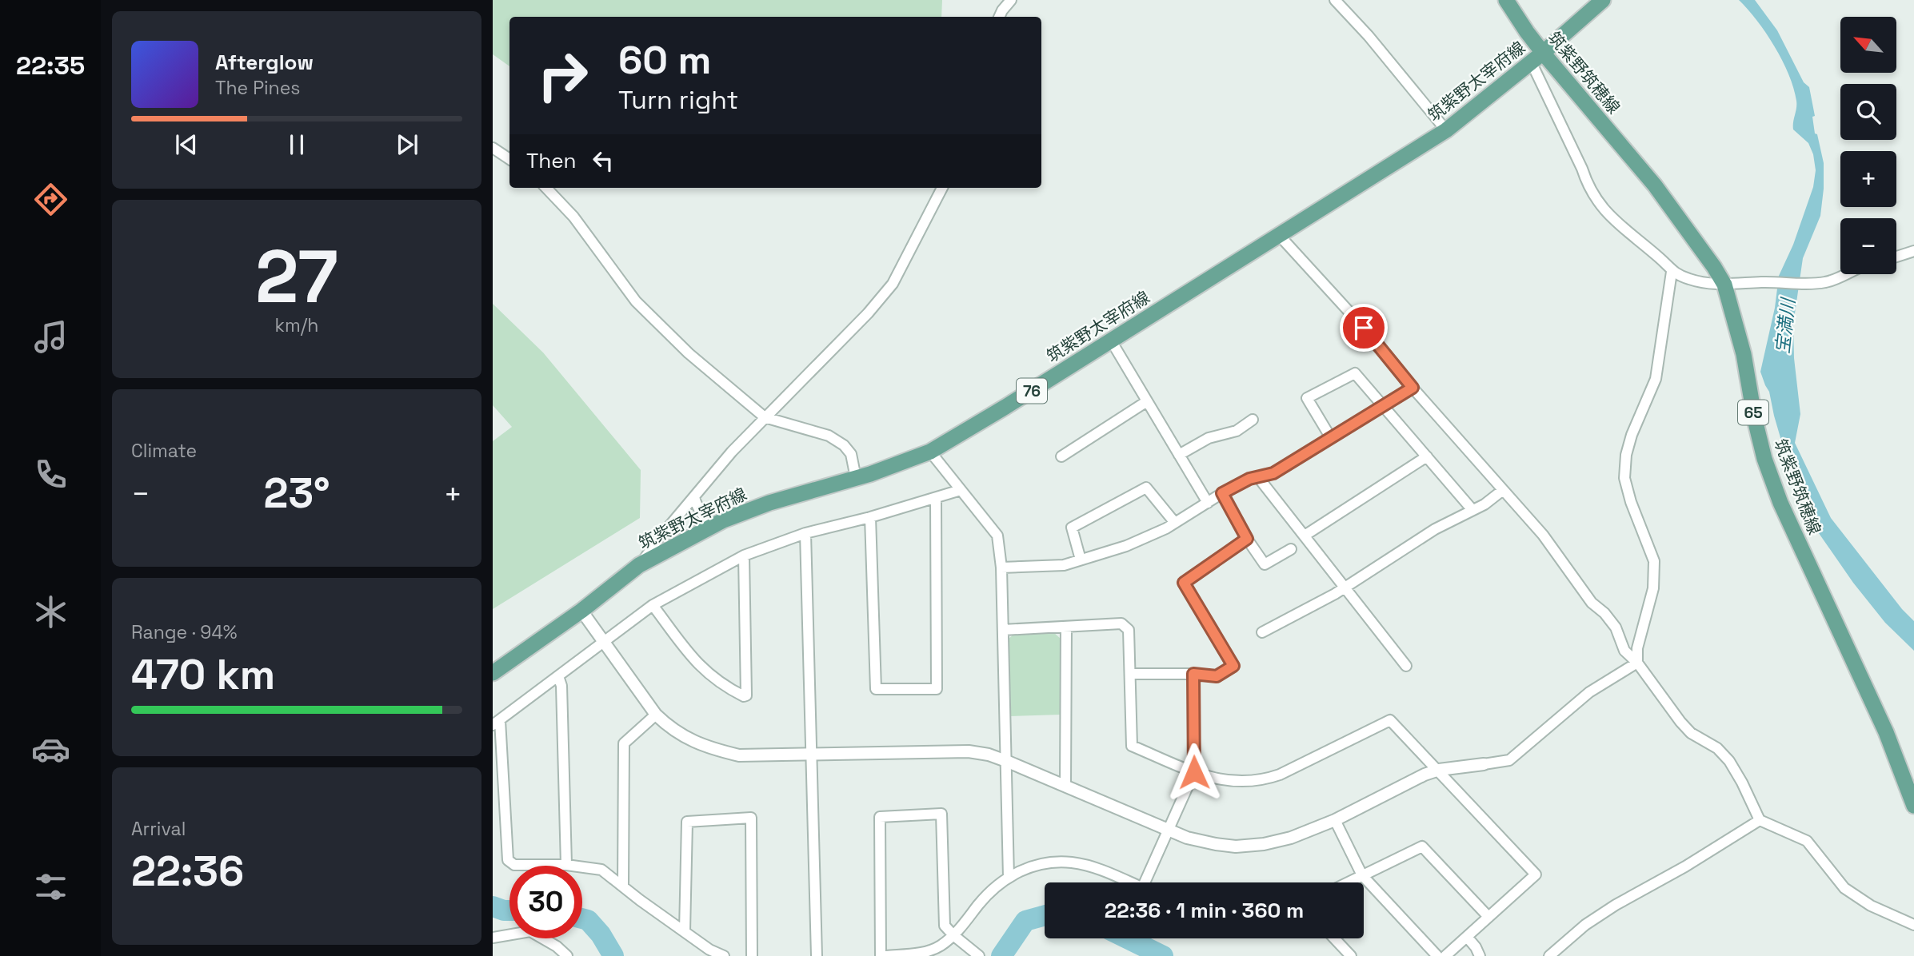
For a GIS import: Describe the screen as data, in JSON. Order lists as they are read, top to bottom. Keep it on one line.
{"streets":{"main road":["筑紫野筑穂線","筑紫野太宰府線","76","65"]},"crossings":[["筑紫野筑穂線","筑紫野太宰府線"]],"water":["宝満川"],"north":"top left","page":{"tabs":"22:35","map_buttons":["+","−"],"turn":["60 m","Turn right"],"song":["Afterglow","The Pines"],"then":"Then","tile":[["27","km/h"],"Climate",["Range · 94%","470 km"],["Arrival","22:36"]],"heat":["−","23°","+"],"limit":"30","trip":"22:36 · 1 min · 360 m"}}
